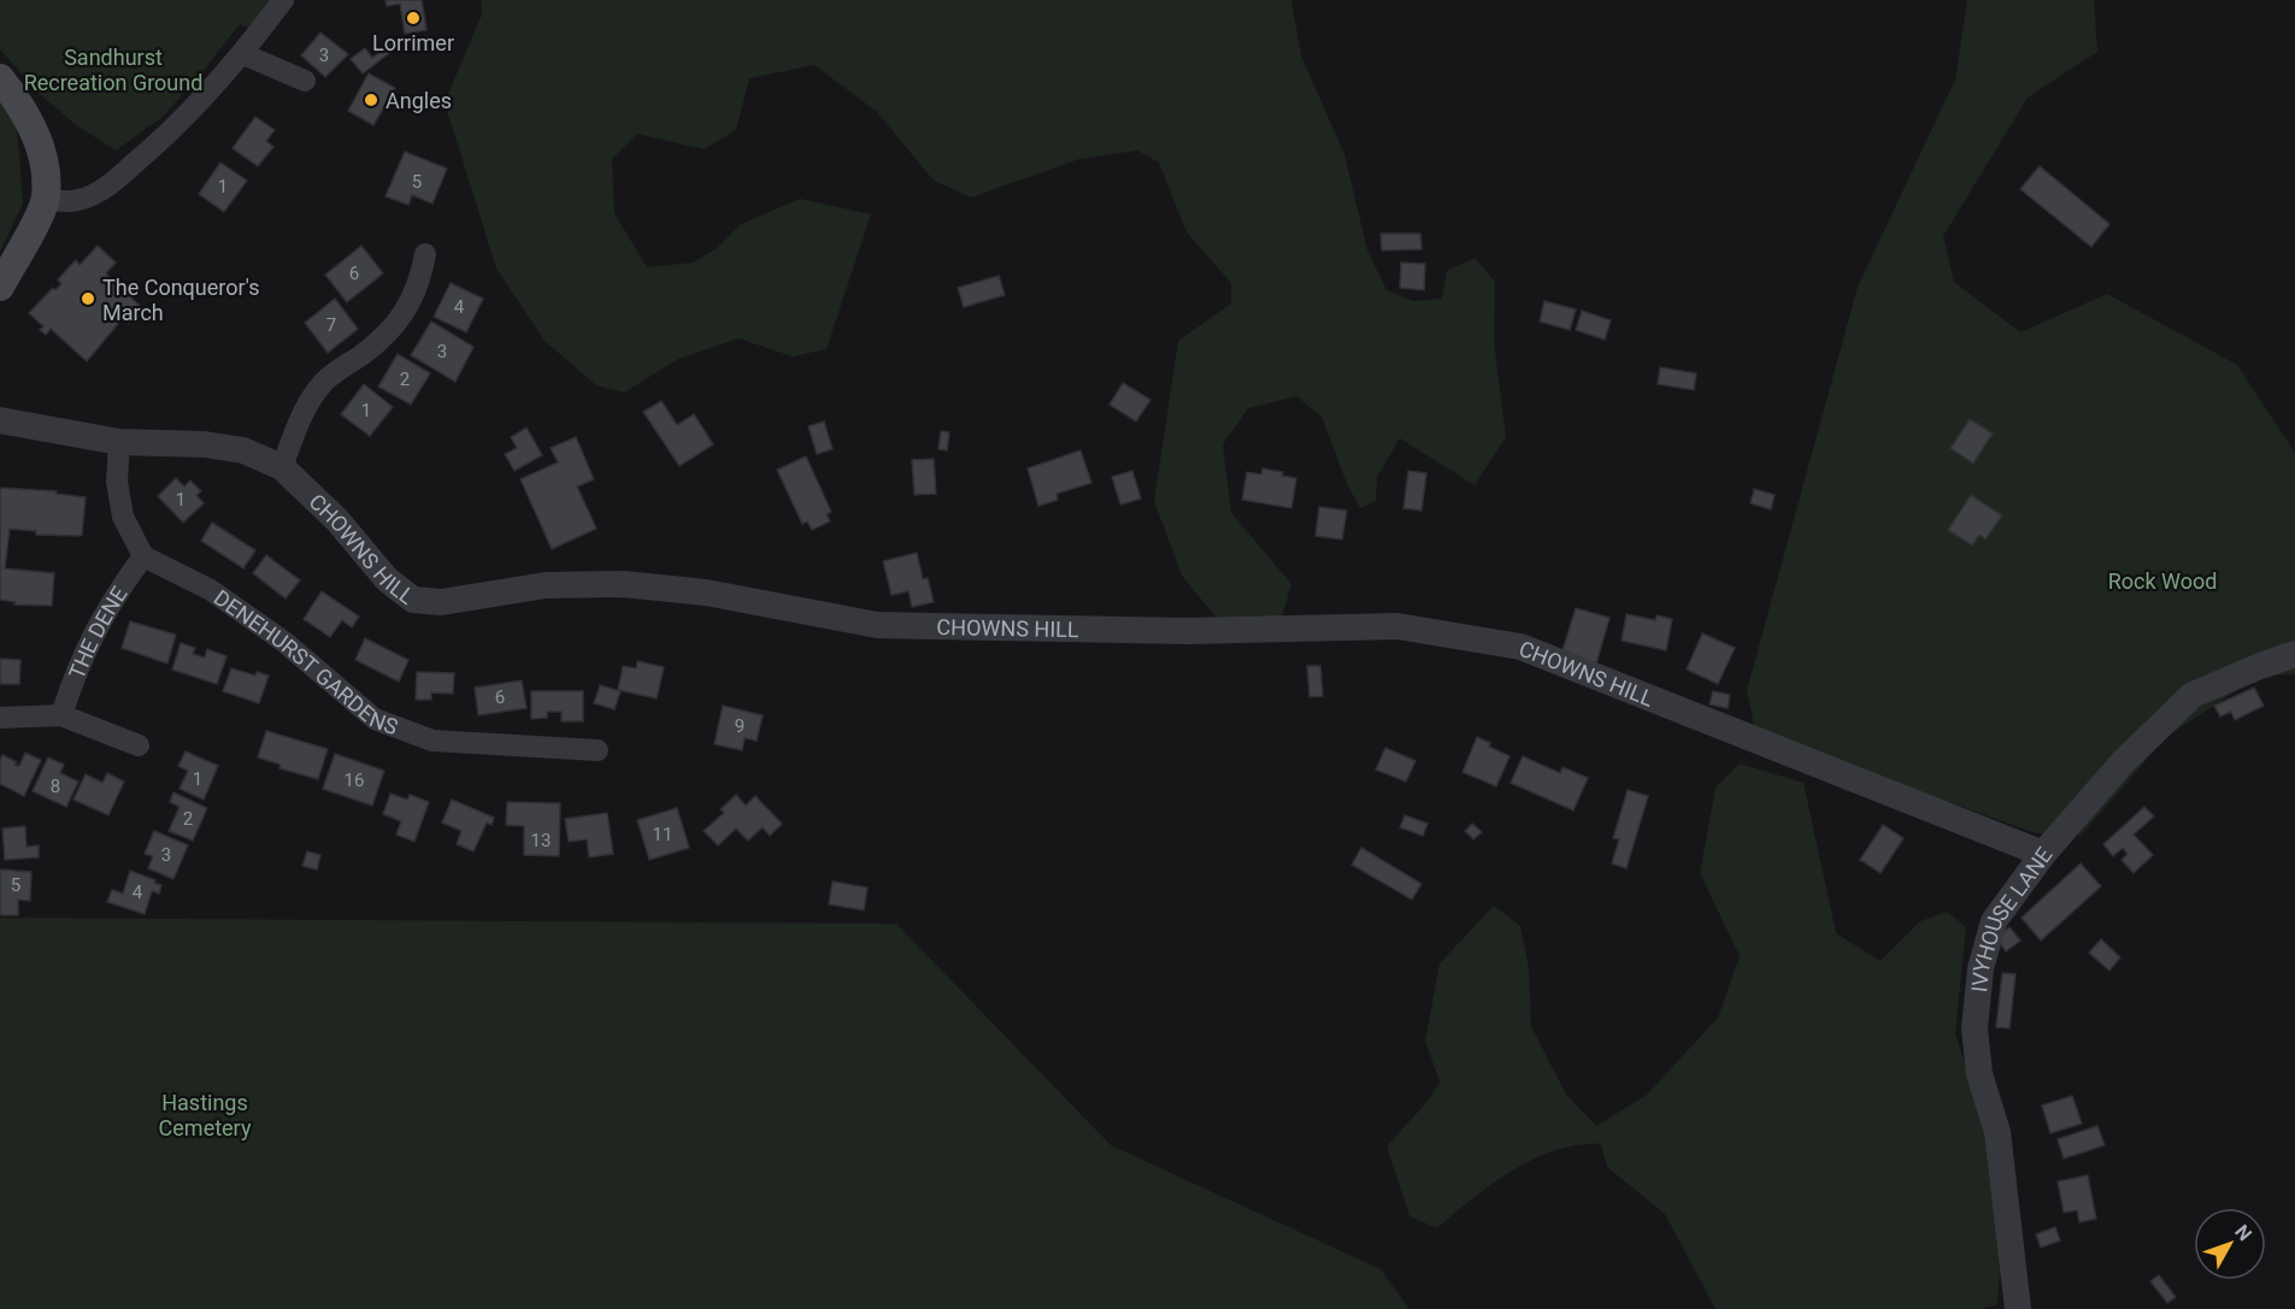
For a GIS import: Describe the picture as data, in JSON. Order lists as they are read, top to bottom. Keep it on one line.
{"streets":{"street":["CHOWNS HILL","THE DENE","DENEHURST GARDENS","IVYHOUSE LANE"]},"crossings":[["CHOWNS HILL","IVYHOUSE LANE"],["THE DENE","DENEHURST GARDENS"]],"parks":["Sandhurst Recreation Ground","Rock Wood","Hastings Cemetery"],"places":["Lorrimer","Angles","The Conqueror's March"],"house_numbers":["3","5","1","6","4","7","3","2","1","1","6","9","1","16","8","2","11","13","3","5","4"],"north":"top right"}
